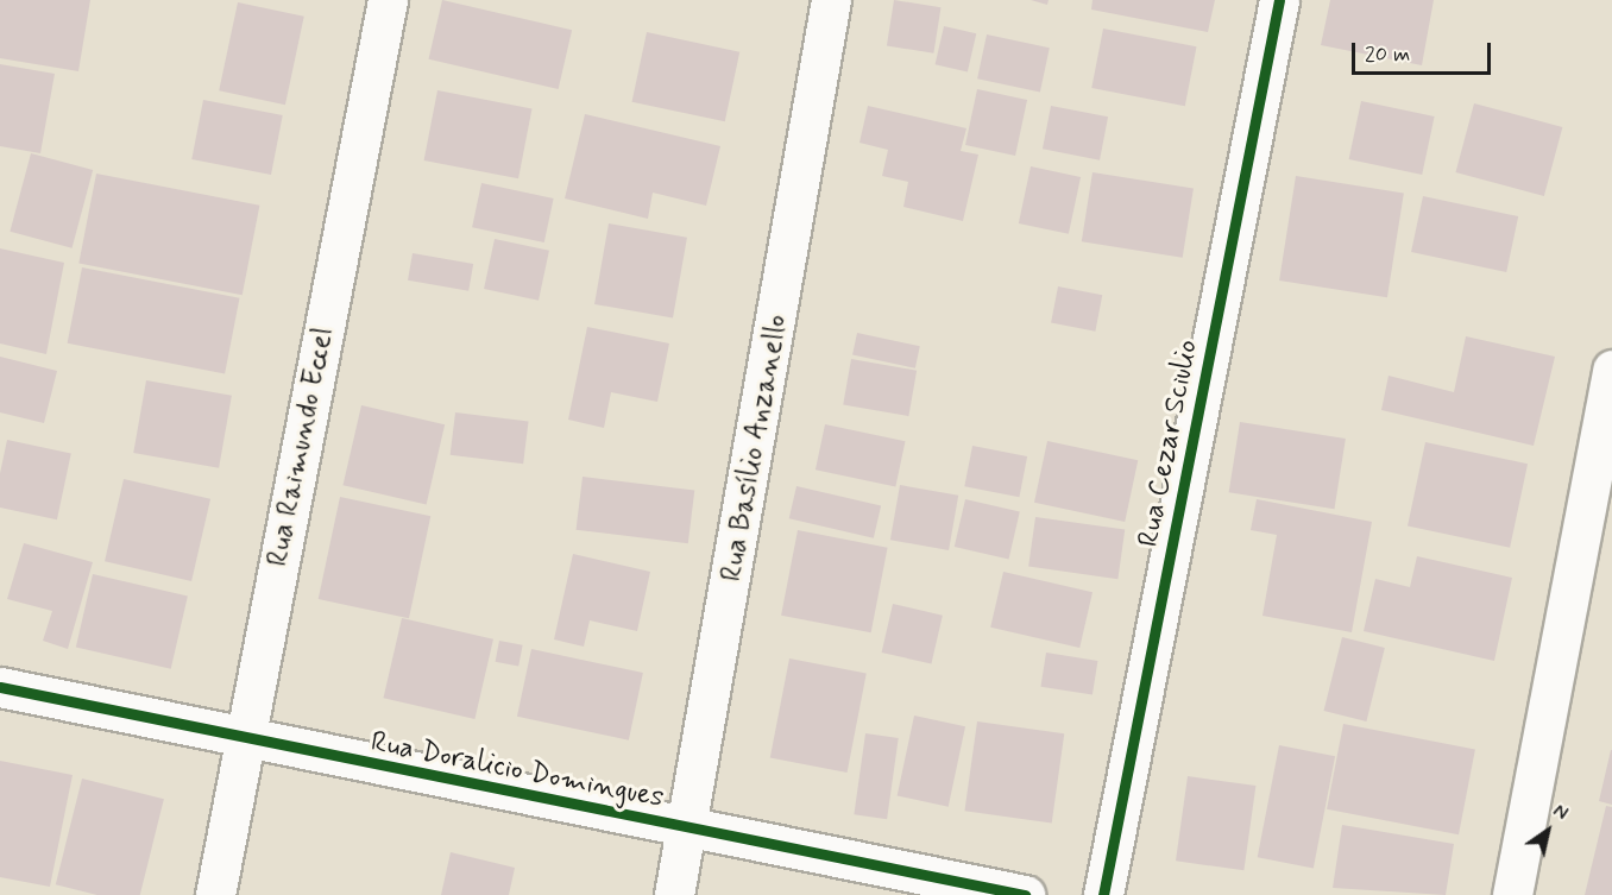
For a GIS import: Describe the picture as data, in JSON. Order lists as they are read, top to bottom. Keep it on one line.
{"streets":{"street":["Rua Cezar Sciulio","Rua Raimundo Eccel","Rua Basílio Anzanello","Rua Doralicio Domingues"]},"crossings":[["Rua Raimundo Eccel","Rua Doralicio Domingues"],["Rua Basílio Anzanello","Rua Doralicio Domingues"]],"scale_bar":"20 m","north":"top right"}
